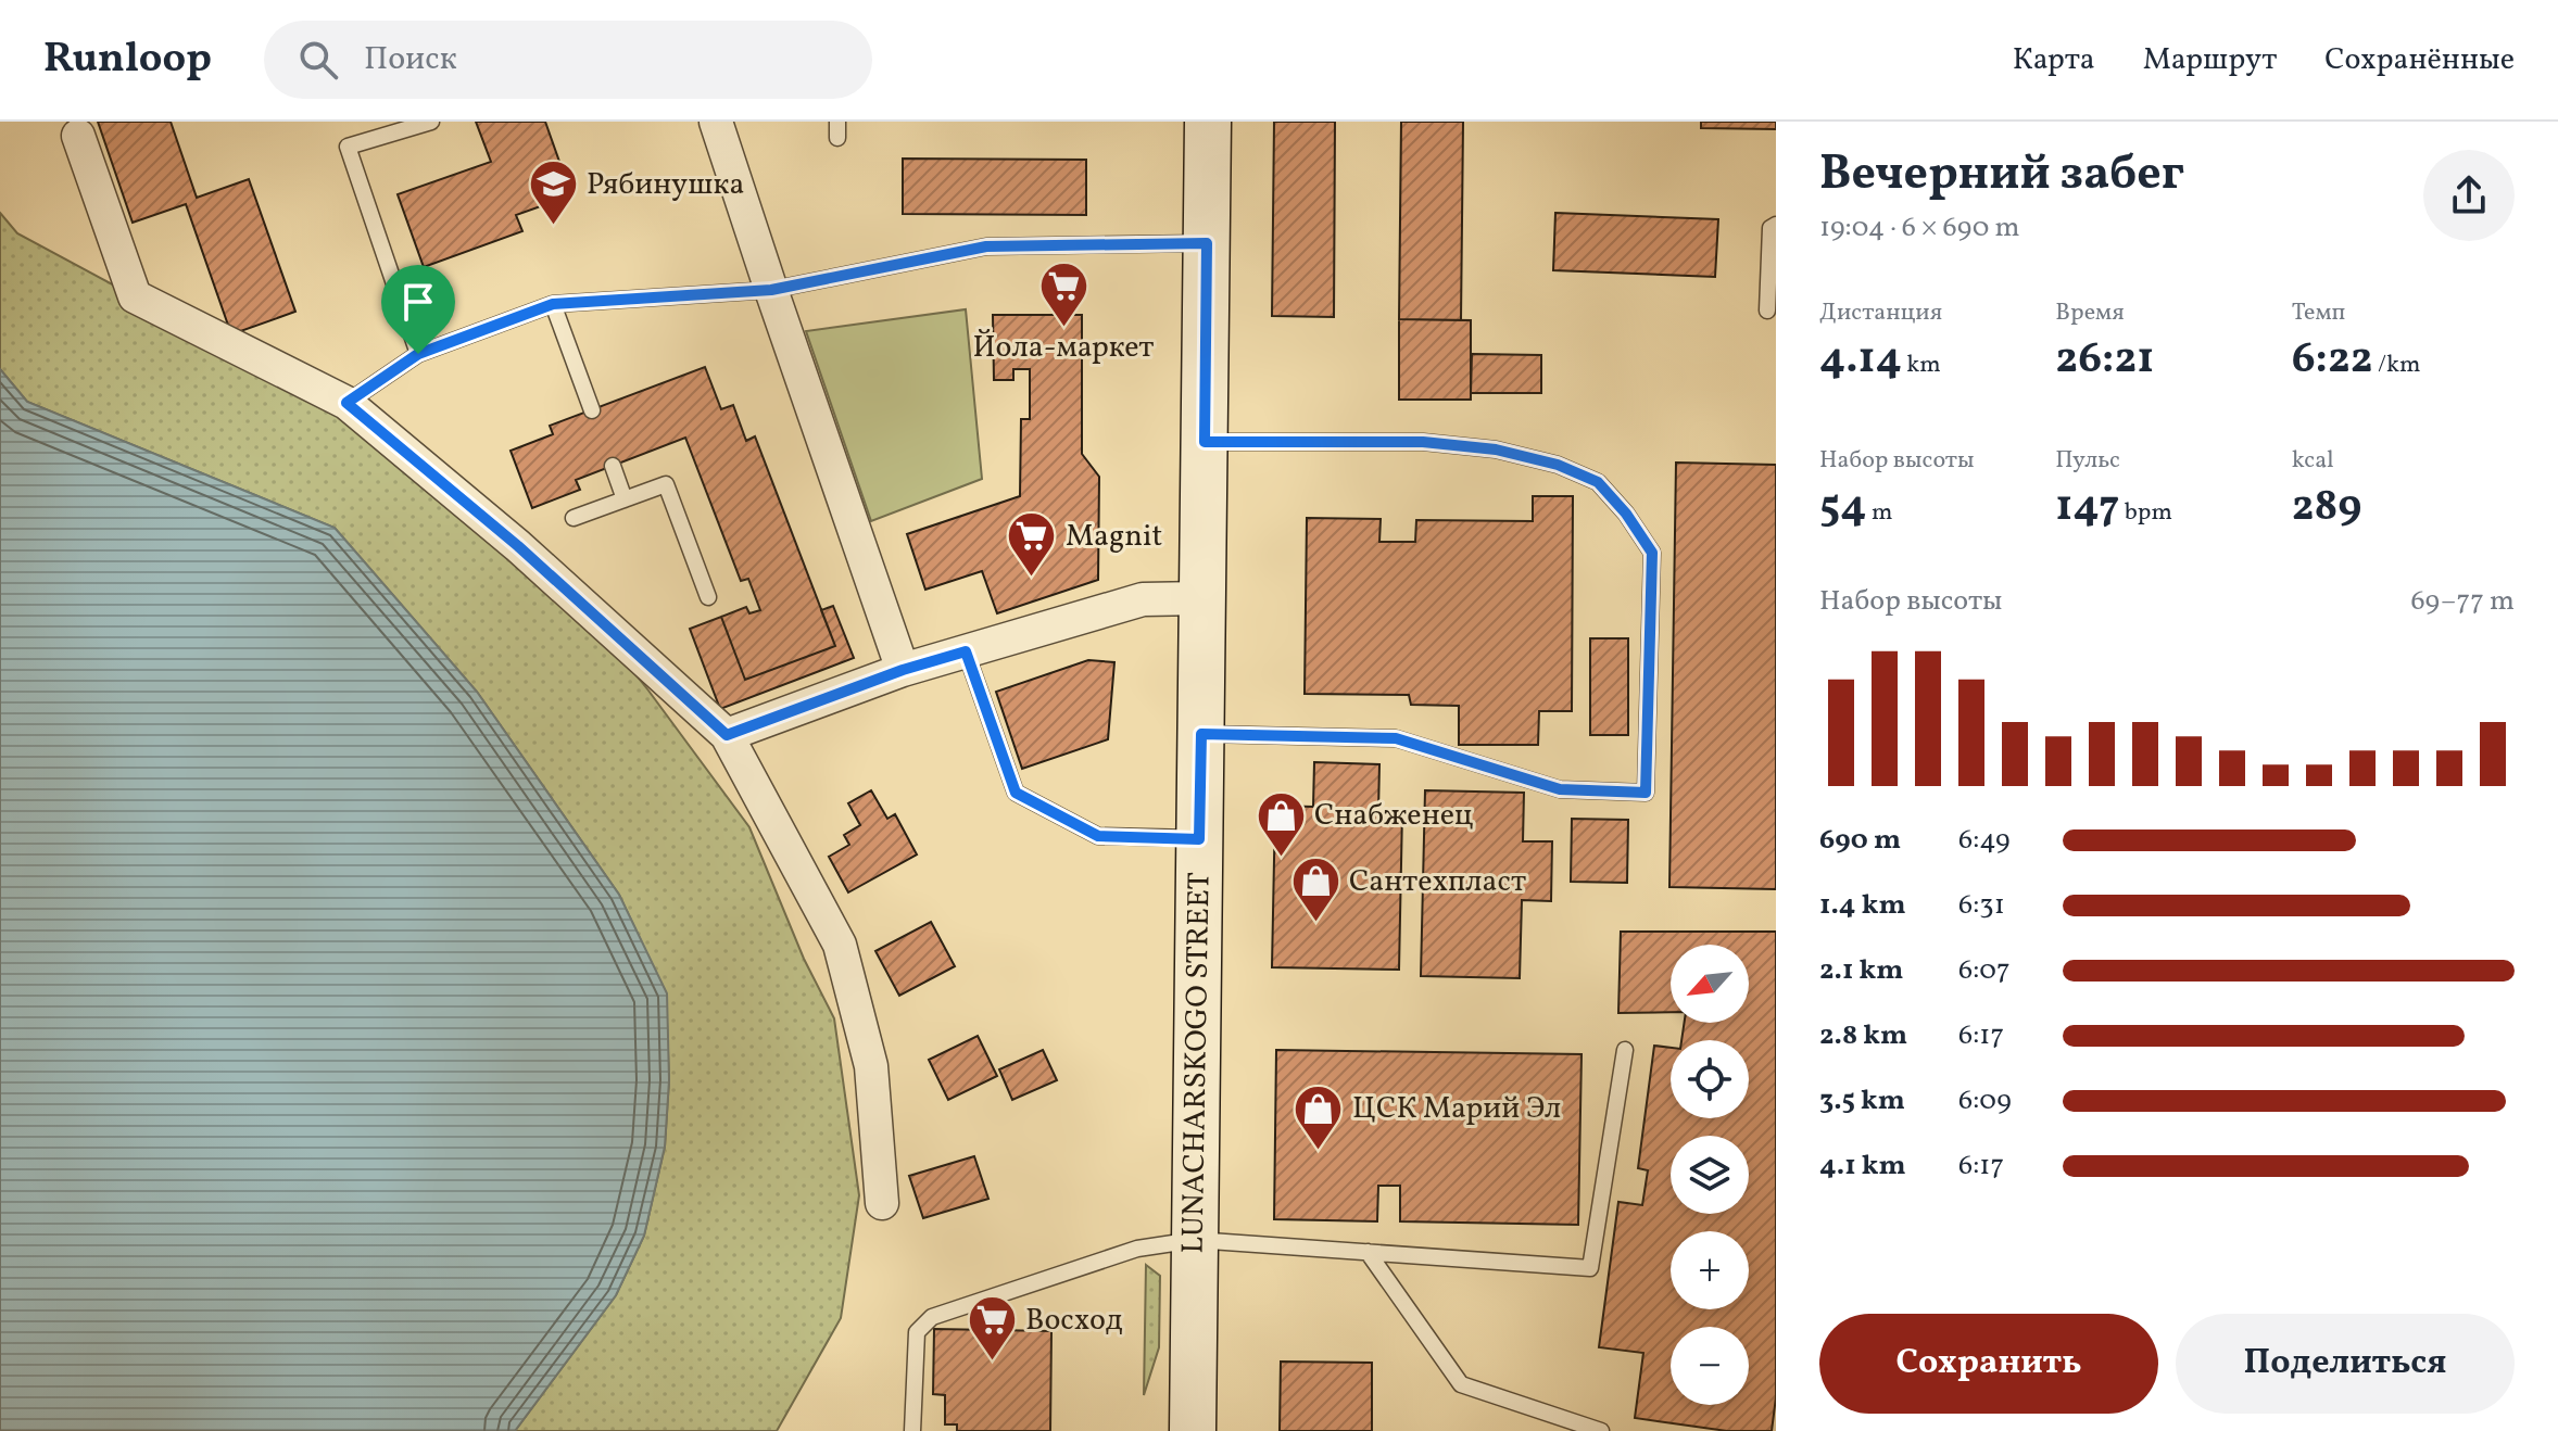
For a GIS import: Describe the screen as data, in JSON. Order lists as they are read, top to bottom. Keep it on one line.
{"streets":{"main road":["LUNACHARSKOGO STREET"]},"places":{"school or university":["Рябинушка"],"supermarket":["Йола-маркет","Magnit","Восход"],"shop":["Снабженец","Сантехпласт","ЦСК Марий Эл"]},"north":"bottom left","page":{"header":"Runloop","search":"Поиск","nav":["Карта","Маршрут","Сохранённые"],"heading":["Вечерний забег","19:04 · 6 × 690 m"],"stats":[["Дистанция","4.14 km"],["Время","26:21"],["Темп","6:22 /km"],["Набор высоты","54 m"],["Пульс","147 bpm"],["kcal","289"]],"chart":["Набор высоты","69–77 m"],"list":[{"name":"690 m","note":"6:49"},{"name":"1.4 km","note":"6:31"},{"name":"2.1 km","note":"6:07"},{"name":"2.8 km","note":"6:17"},{"name":"3.5 km","note":"6:09"},{"name":"4.1 km","note":"6:17"}],"map_buttons":["+","−"],"buttons":["Сохранить","Поделиться"]}}
